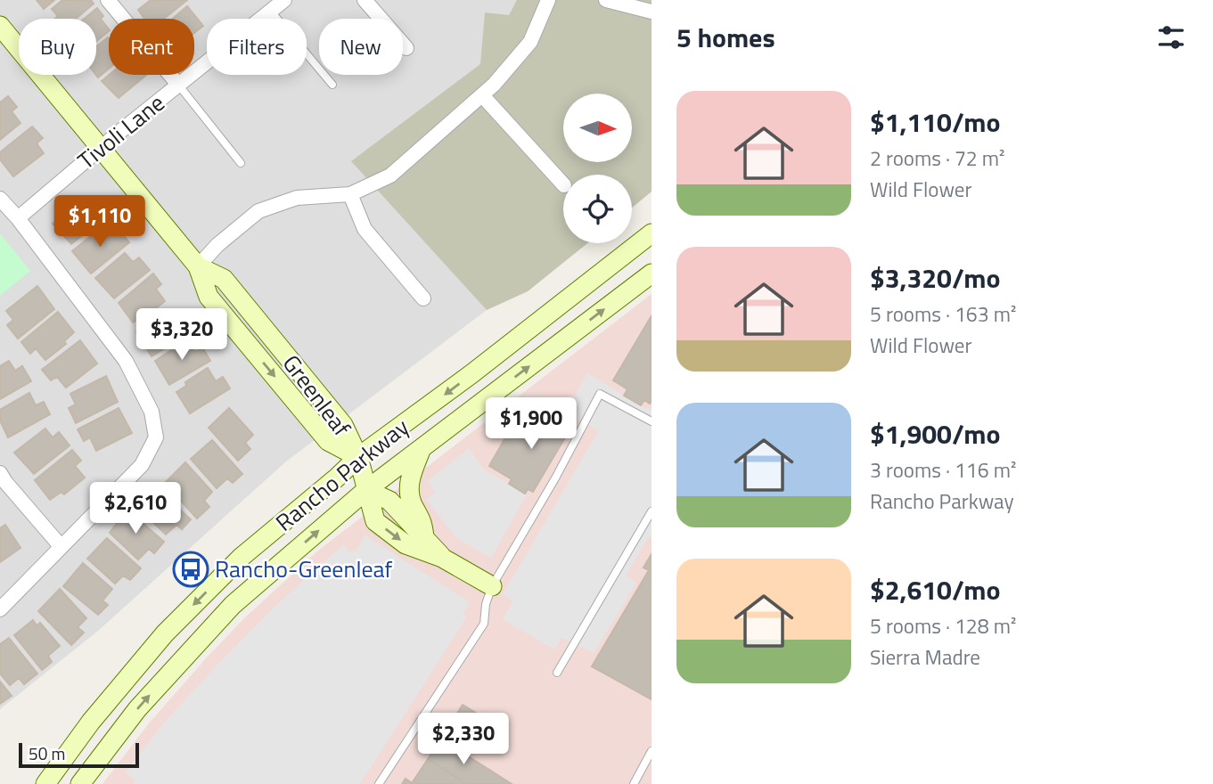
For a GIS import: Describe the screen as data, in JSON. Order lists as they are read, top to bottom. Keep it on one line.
{"streets":{"main road":["Greenleaf","Rancho Parkway"],"street":["Tivoli Lane"]},"crossings":[["Tivoli Lane","Greenleaf"],["Greenleaf","Rancho Parkway"]],"places":{"bus stop":["Rancho-Greenleaf"]},"scale_bar":"50 m","north":"right","page":{"heading":"5 homes","chip":["Buy","Rent","Filters","New"],"list":[{"name":"$1,110/mo","note":"2 rooms · 72 m² · Wild Flower"},{"name":"$3,320/mo","note":"5 rooms · 163 m² · Wild Flower"},{"name":"$1,900/mo","note":"3 rooms · 116 m² · Rancho Parkway"},{"name":"$2,610/mo","note":"5 rooms · 128 m² · Sierra Madre"}],"price":["$1,110","$3,320","$1,900","$2,610","$2,330"],"scale":"50 m"}}
